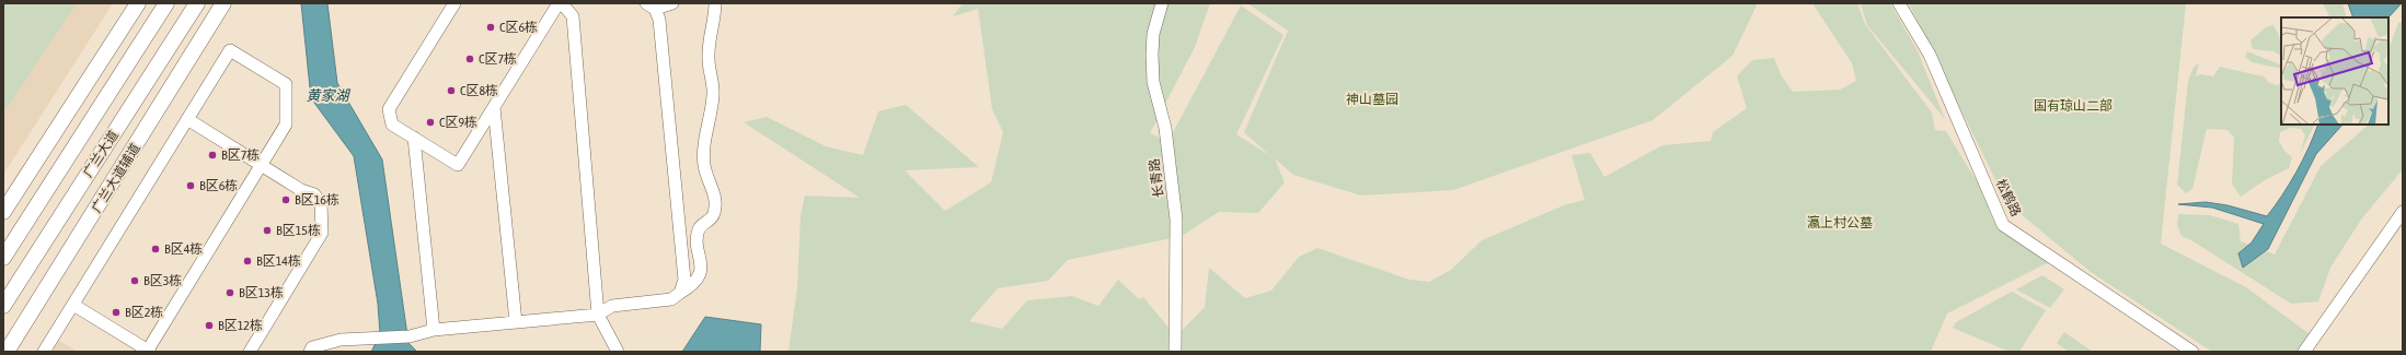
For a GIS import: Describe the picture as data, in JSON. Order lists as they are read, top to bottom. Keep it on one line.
{"streets":{"main road":["广兰大道","广兰大道辅道"],"street":["长青路","松鹤路"]},"water":["黄家湖"],"parks":["神山墓园","国有琼山二部","瀛上村公墓"],"places":["C区6栋","C区7栋","C区8栋","C区9栋","B区7栋","B区6栋","B区16栋","B区15栋","B区4栋","B区14栋","B区3栋","B区13栋","B区2栋","B区12栋"]}
